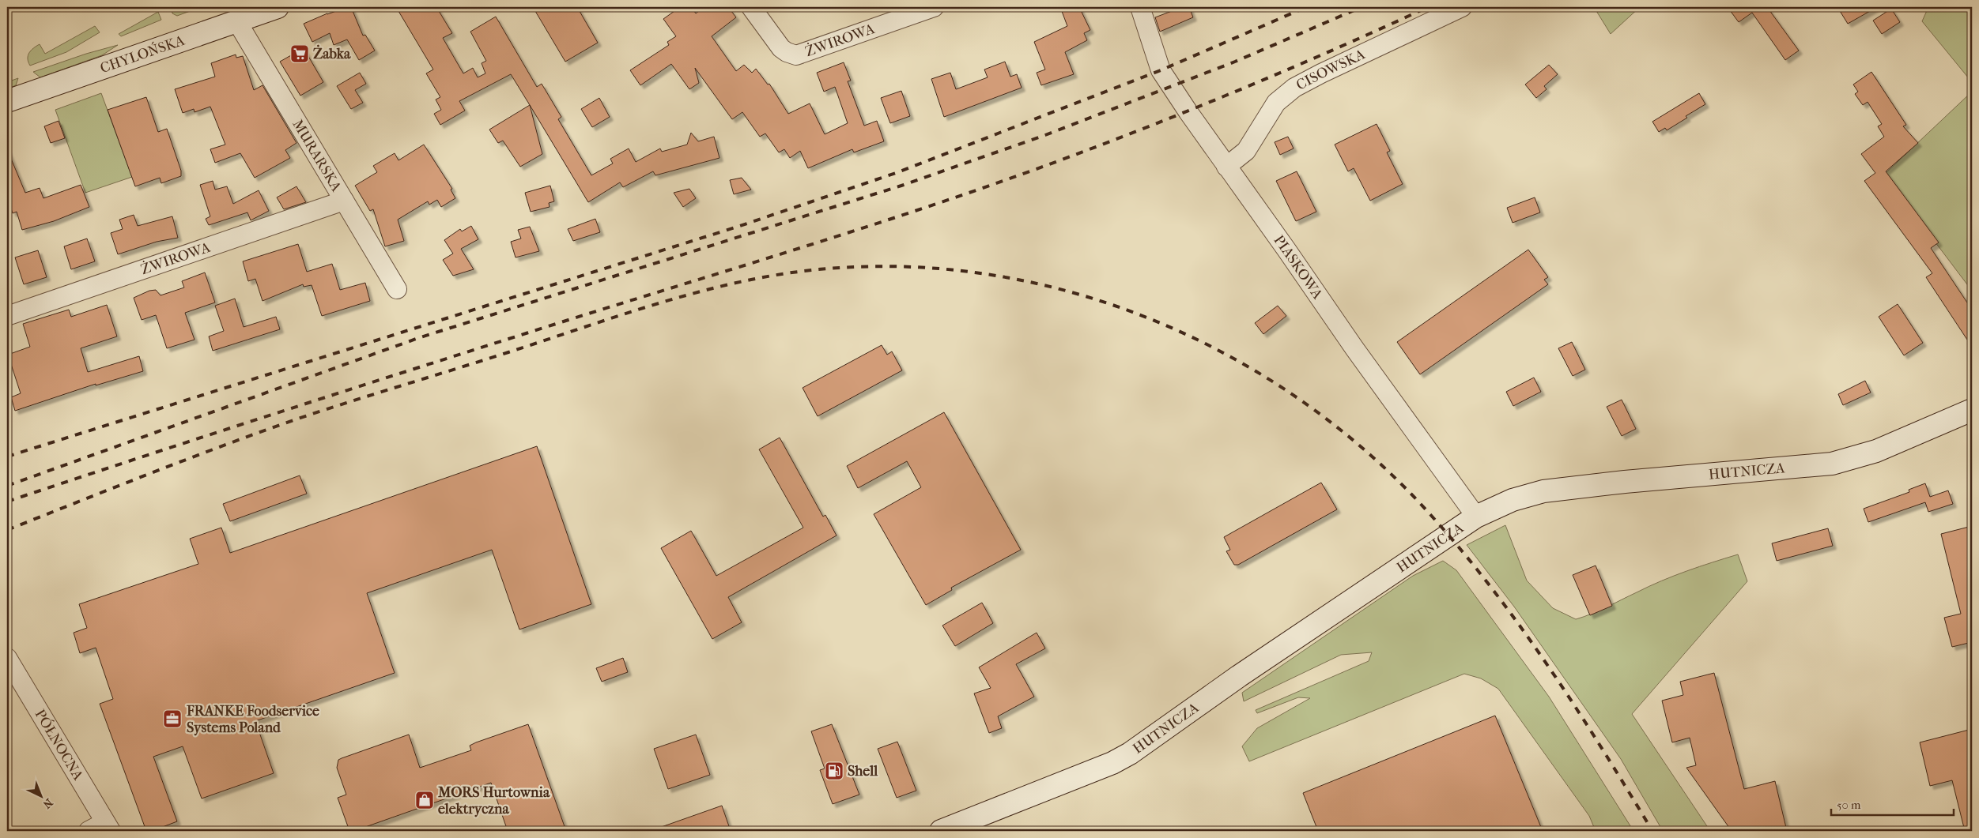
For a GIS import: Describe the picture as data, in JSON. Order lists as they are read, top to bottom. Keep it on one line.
{"streets":{"main road":["CHYLOŃSKA","HUTNICZA"],"street":["ŻWIROWA","CISOWSKA","MURARSKA","PIASKOWA","PÓŁNOCNA"]},"crossings":[["ŻWIROWA","MURARSKA"],["CHYLOŃSKA","MURARSKA"],["CISOWSKA","PIASKOWA"],["PIASKOWA","HUTNICZA"]],"places":{"supermarket":["Żabka"],"office":["FRANKE Foodservice Systems Poland"],"fuel station":["Shell"],"shop":["MORS Hurtownia elektryczna"]},"scale_bar":"50 m","north":"bottom right"}
